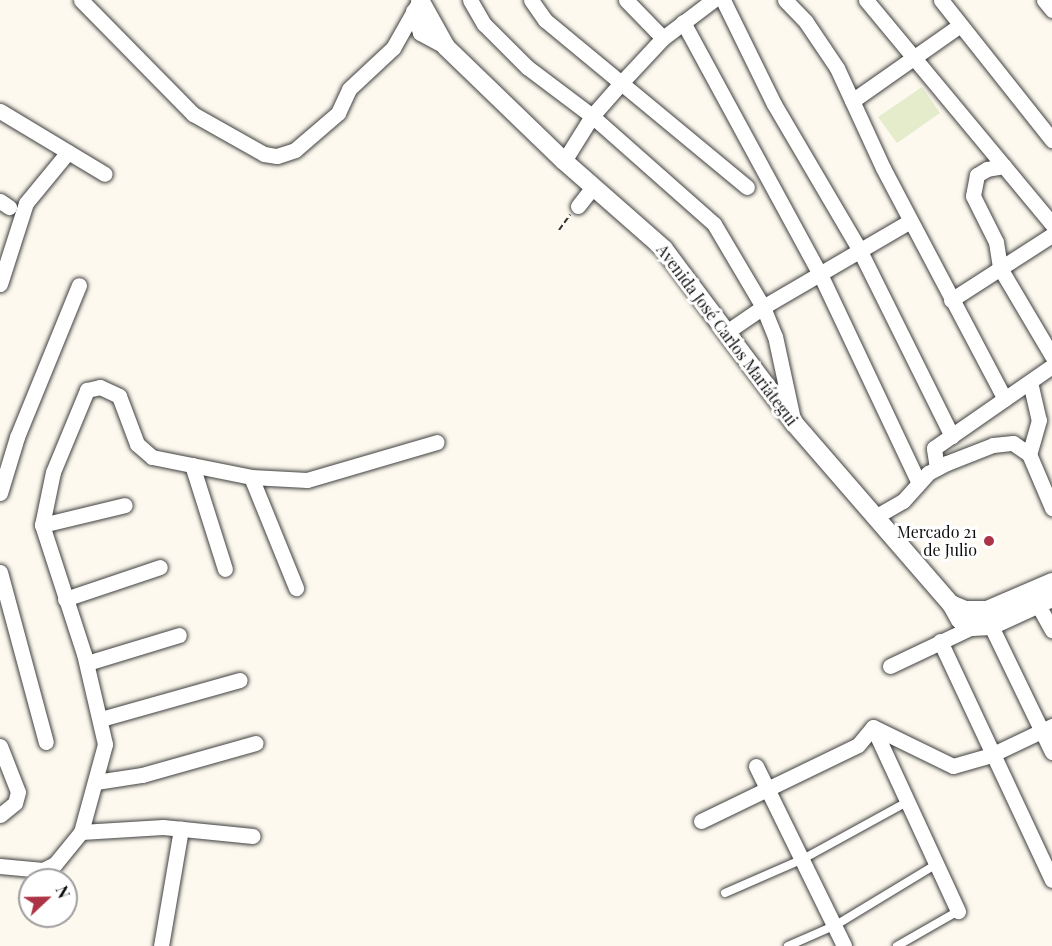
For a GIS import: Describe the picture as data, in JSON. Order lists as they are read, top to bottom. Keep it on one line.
{"streets":{"street":["Avenida José Carlos Mariátegui"]},"places":["Mercado 21 de Julio"],"north":"right"}
